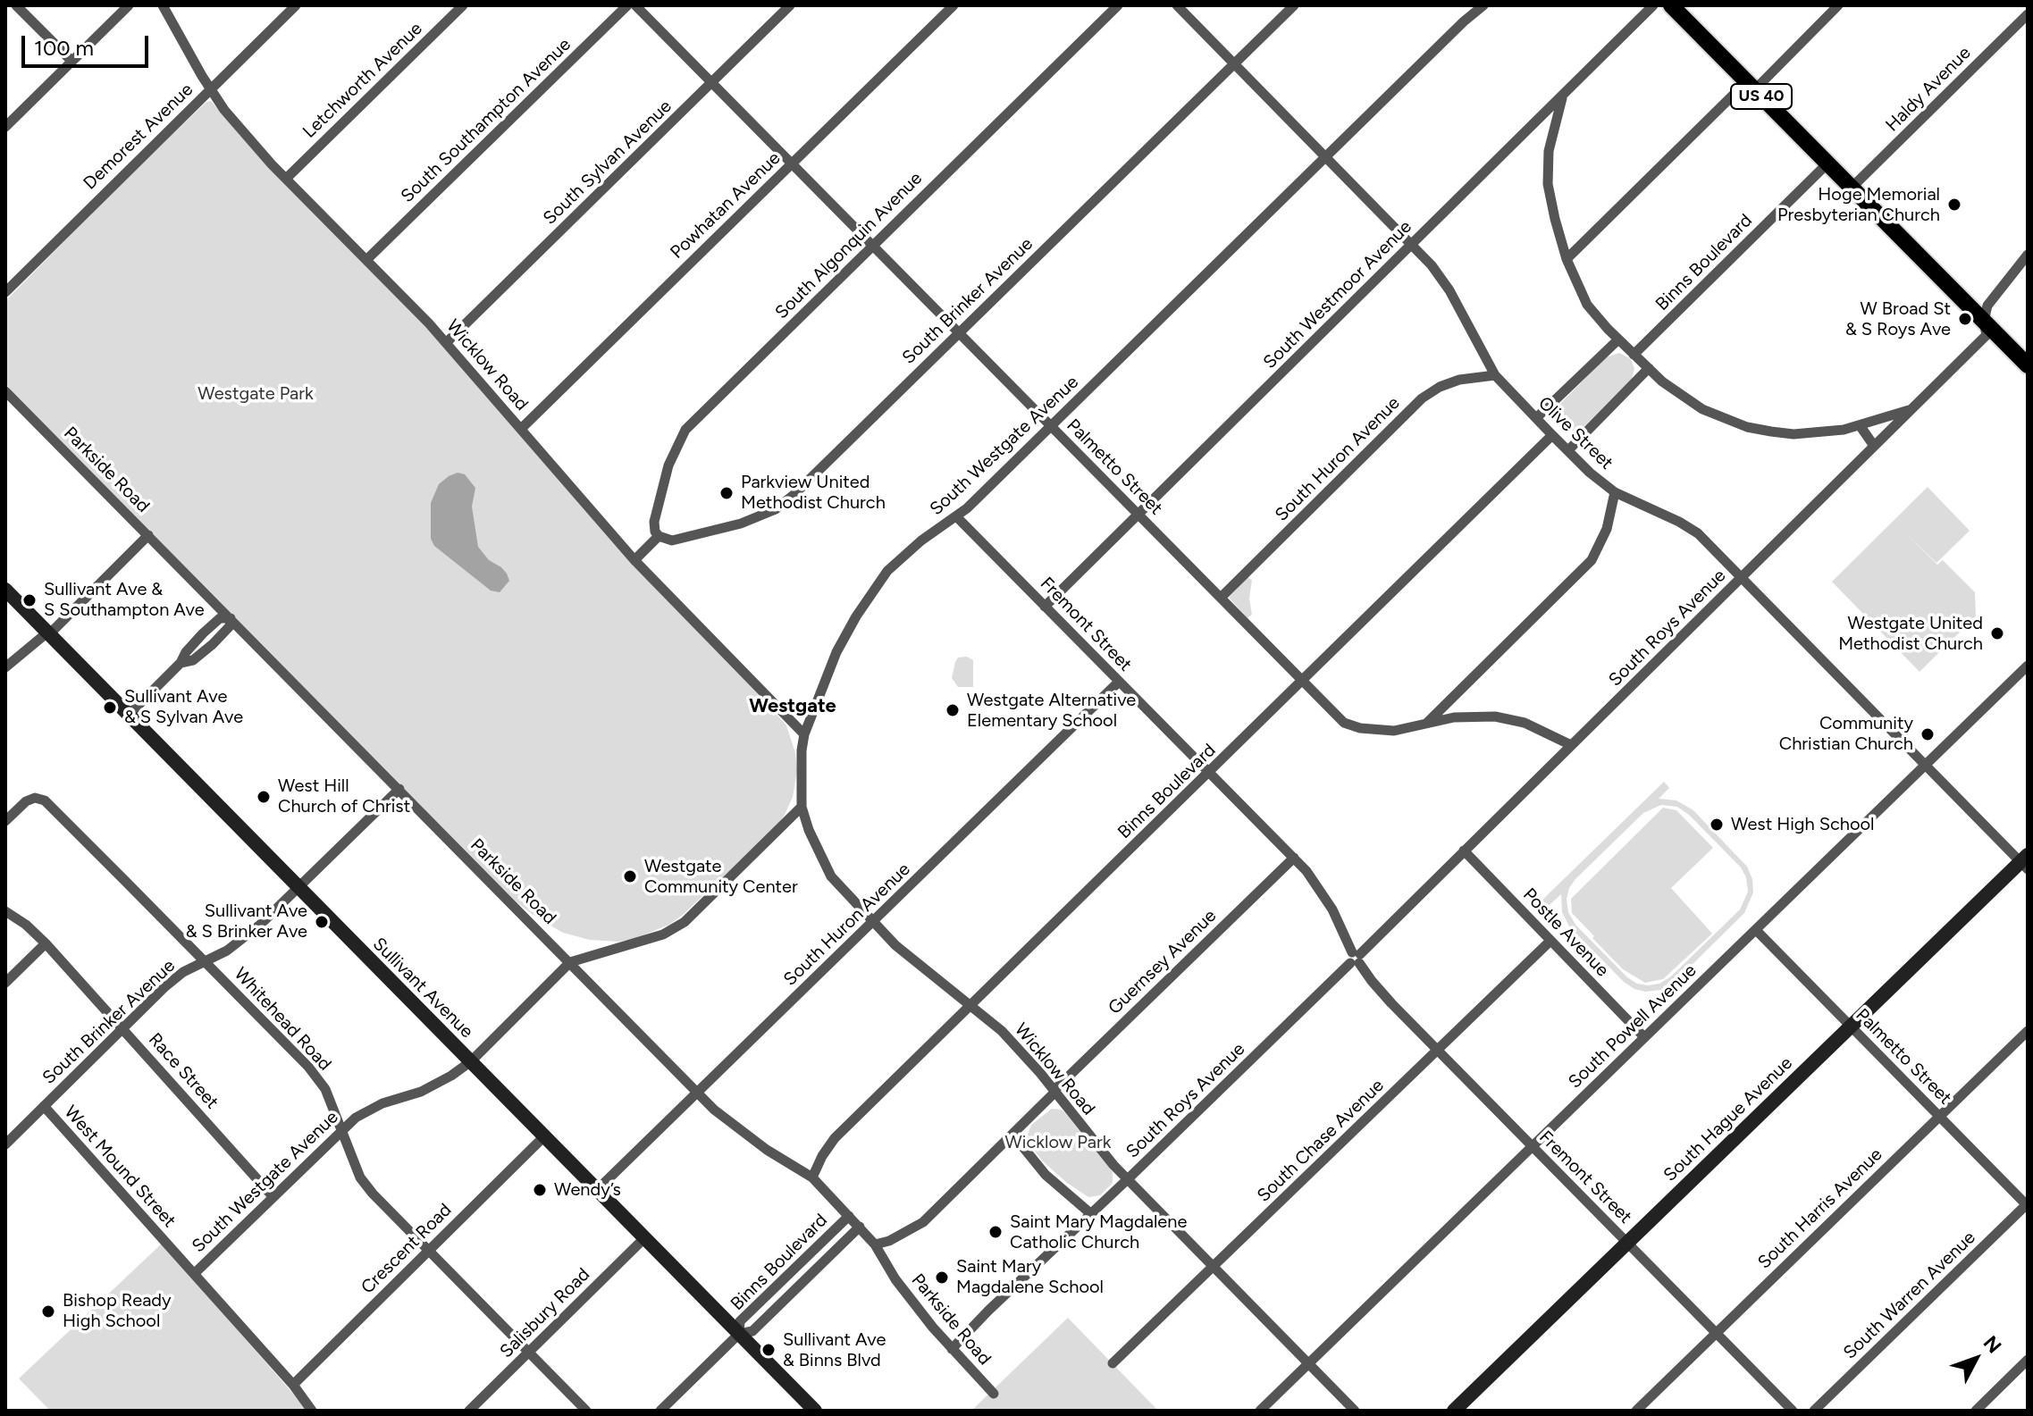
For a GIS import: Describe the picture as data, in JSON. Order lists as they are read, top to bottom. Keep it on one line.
{"streets":{"main road":["US 40","Sullivant Avenue","South Hague Avenue"],"street":["Letchworth Avenue","Haldy Avenue","South Southampton Avenue","Demorest Avenue","South Sylvan Avenue","Powhatan Avenue","South Algonquin Avenue","Binns Boulevard","South Westmoor Avenue","South Brinker Avenue","Wicklow Road","Olive Street","South Westgate Avenue","South Huron Avenue","Palmetto Street","Parkside Road","Fremont Street","South Roys Avenue","Postle Avenue","Guernsey Avenue","Whitehead Road","South Powell Avenue","Race Street","South Chase Avenue","West Mound Street","South Harris Avenue","Crescent Road","South Warren Avenue","Salisbury Road"]},"crossings":[["Letchworth Avenue","Wicklow Road"],["Haldy Avenue","US 40"],["US 40","Binns Boulevard"],["US 40","South Roys Avenue"],["South Southampton Avenue","Wicklow Road"],["Demorest Avenue","Wicklow Road"],["South Sylvan Avenue","Wicklow Road"],["South Sylvan Avenue","Palmetto Street"],["Powhatan Avenue","Wicklow Road"],["Powhatan Avenue","Palmetto Street"],["South Algonquin Avenue","South Brinker Avenue"],["South Algonquin Avenue","Palmetto Street"],["Binns Boulevard","Wicklow Road"],["Binns Boulevard","Olive Street"],["Binns Boulevard","Palmetto Street"],["Binns Boulevard","Parkside Road"],["Binns Boulevard","Fremont Street"],["Binns Boulevard","Sullivant Avenue"],["South Westmoor Avenue","Olive Street"],["South Westmoor Avenue","Palmetto Street"],["South Westmoor Avenue","Fremont Street"],["South Brinker Avenue","Olive Street"],["South Brinker Avenue","Palmetto Street"],["South Brinker Avenue","Parkside Road"],["South Brinker Avenue","Sullivant Avenue"],["South Brinker Avenue","Whitehead Road"],["South Brinker Avenue","Race Street"],["South Brinker Avenue","West Mound Street"],["Wicklow Road","South Westgate Avenue"],["Wicklow Road","South Huron Avenue"],["Wicklow Road","South Roys Avenue"],["Wicklow Road","Guernsey Avenue"],["Wicklow Road","South Powell Avenue"],["Wicklow Road","South Chase Avenue"],["Olive Street","South Westgate Avenue"],["Olive Street","South Huron Avenue"],["Olive Street","South Roys Avenue"],["Olive Street","South Powell Avenue"],["Olive Street","South Hague Avenue"],["South Westgate Avenue","Palmetto Street"],["South Westgate Avenue","Parkside Road"],["South Westgate Avenue","Fremont Street"],["South Westgate Avenue","Sullivant Avenue"],["South Westgate Avenue","Whitehead Road"],["South Westgate Avenue","Race Street"],["South Westgate Avenue","West Mound Street"],["South Huron Avenue","Palmetto Street"],["South Huron Avenue","Parkside Road"],["South Huron Avenue","Fremont Street"],["South Huron Avenue","Sullivant Avenue"],["Palmetto Street","South Roys Avenue"],["Palmetto Street","South Powell Avenue"],["Palmetto Street","South Hague Avenue"],["Palmetto Street","South Harris Avenue"],["Palmetto Street","South Warren Avenue"],["Parkside Road","South Roys Avenue"],["Parkside Road","Guernsey Avenue"],["Fremont Street","South Roys Avenue"],["Fremont Street","Guernsey Avenue"],["Fremont Street","South Powell Avenue"],["Fremont Street","South Hague Avenue"],["Fremont Street","South Chase Avenue"],["Fremont Street","South Harris Avenue"],["South Roys Avenue","Postle Avenue"],["Postle Avenue","South Powell Avenue"],["Postle Avenue","South Chase Avenue"],["Sullivant Avenue","Crescent Road"],["Sullivant Avenue","Salisbury Road"],["Whitehead Road","Crescent Road"],["Whitehead Road","Salisbury Road"],["West Mound Street","Crescent Road"]],"districts":["Westgate"],"parks":["Westgate Park","Wicklow Park"],"places":["Hoge Memorial Presbyterian Church","W Broad St & S Roys Ave","Parkview United Methodist Church","Sullivant Ave & S Southampton Ave","Westgate United Methodist Church","Sullivant Ave & S Sylvan Ave","Westgate Alternative Elementary School","Community Christian Church","West Hill Church of Christ","West High School","Westgate Community Center","Sullivant Ave & S Brinker Ave","Wendy’s","Saint Mary Magdalene Catholic Church","Saint Mary Magdalene School","Bishop Ready High School","Sullivant Ave & Binns Blvd"],"scale_bar":"100 m","north":"top right"}
